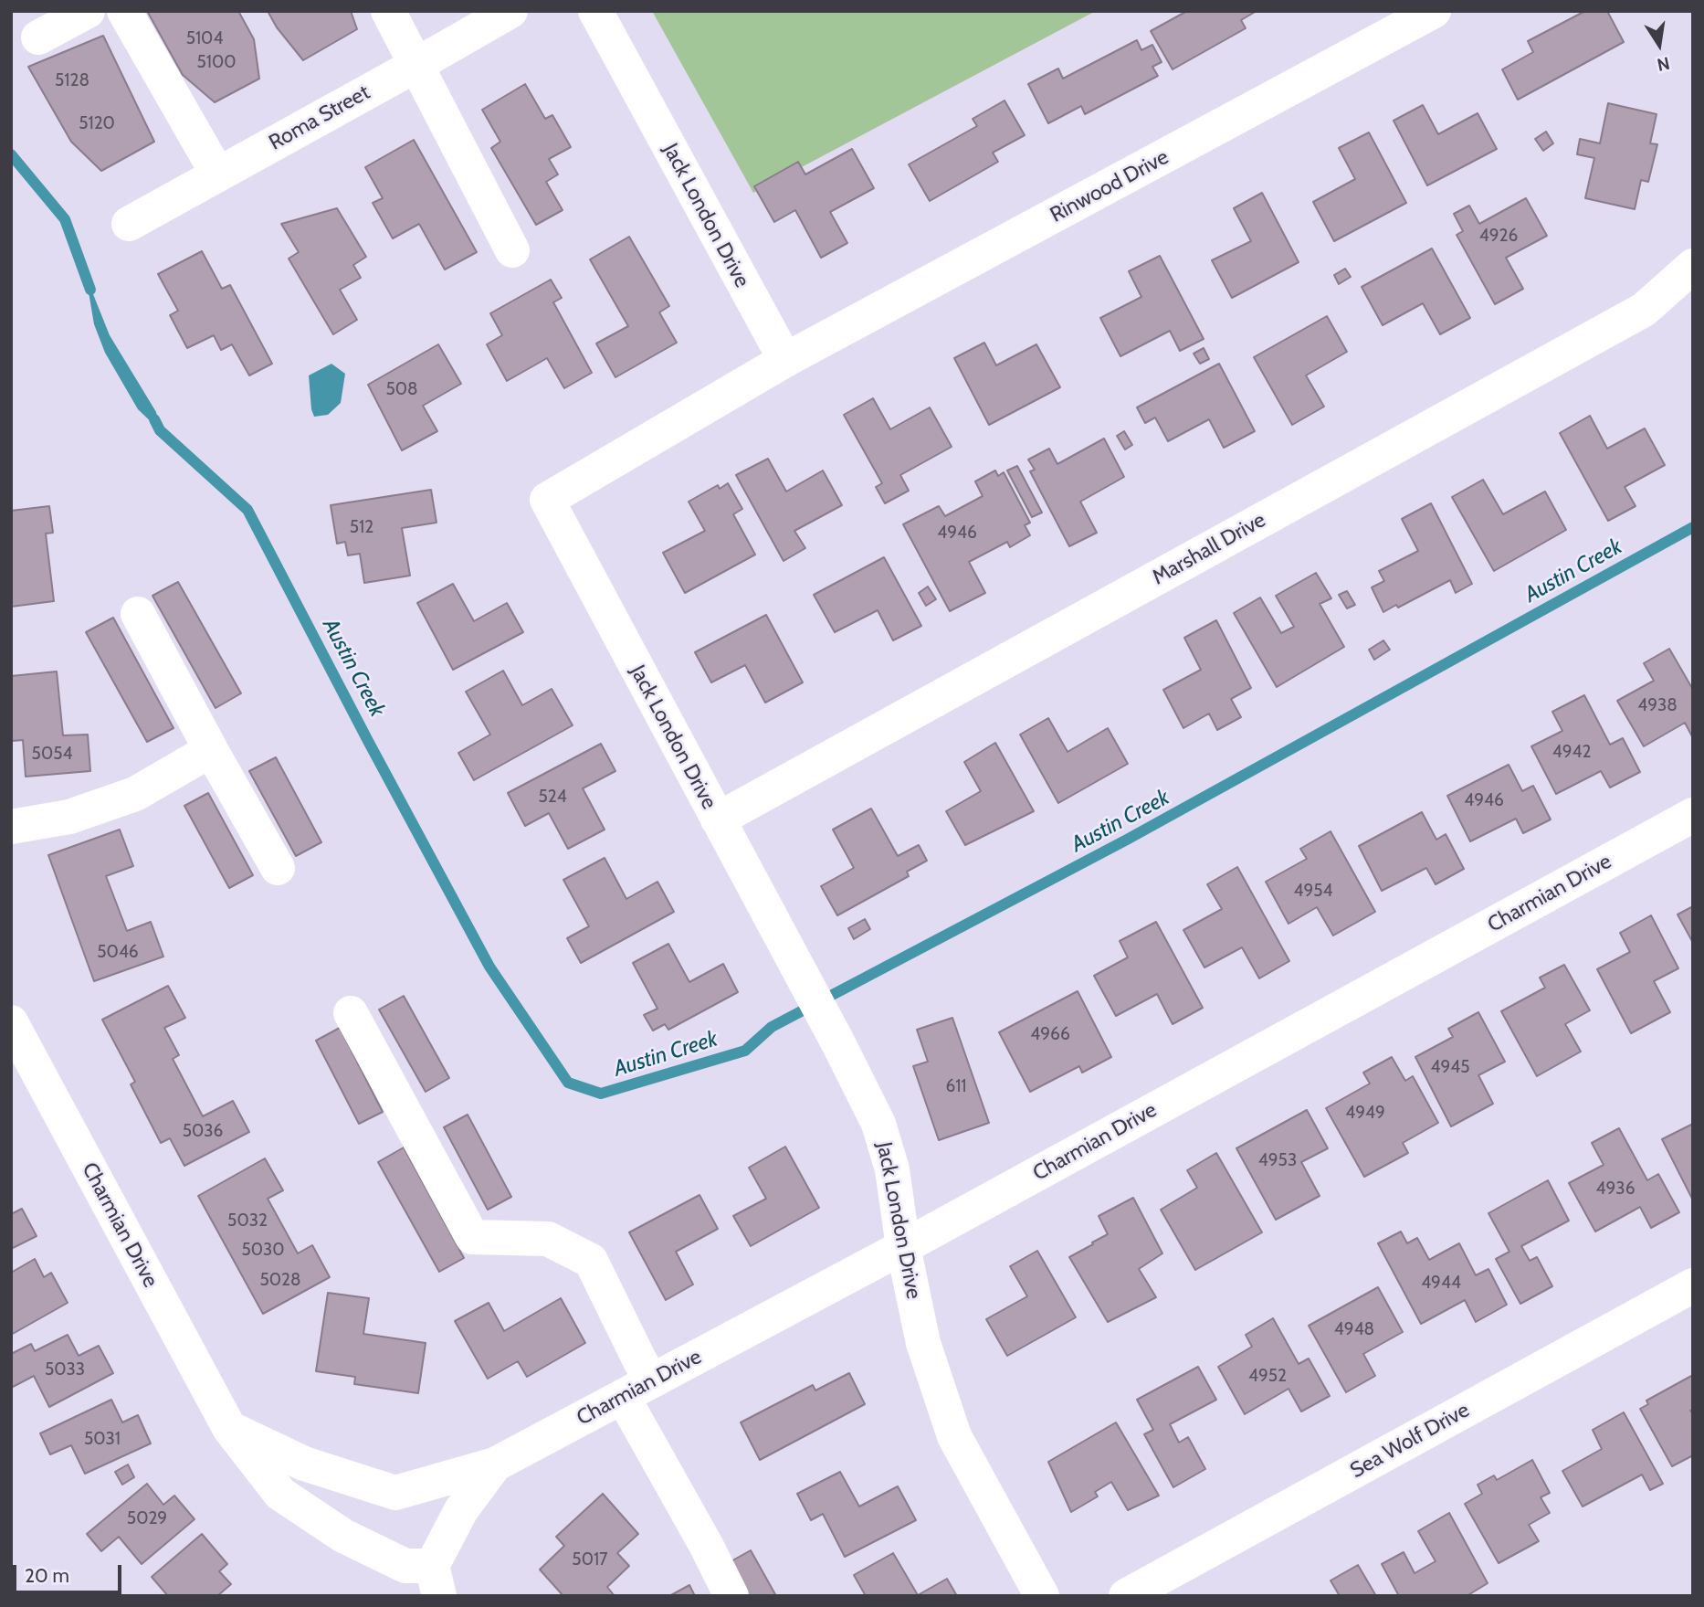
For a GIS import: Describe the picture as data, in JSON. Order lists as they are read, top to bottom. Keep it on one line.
{"streets":{"street":["Roma Street","Rinwood Drive","Jack London Drive","Marshall Drive","Charmian Drive","Sea Wolf Drive"]},"crossings":[["Rinwood Drive","Jack London Drive"],["Jack London Drive","Marshall Drive"],["Jack London Drive","Charmian Drive"]],"water":["Austin Creek"],"house_numbers":["5104","5100","5128","5120","4926","508","512","4946","4938","4942","5054","524","4946","4954","5046","4966","4945","611","4949","5036","4953","4936","5032","5030","5028","4944","4948","5033","4952","5031","5029","5017"],"scale_bar":"20 m","north":"bottom"}
